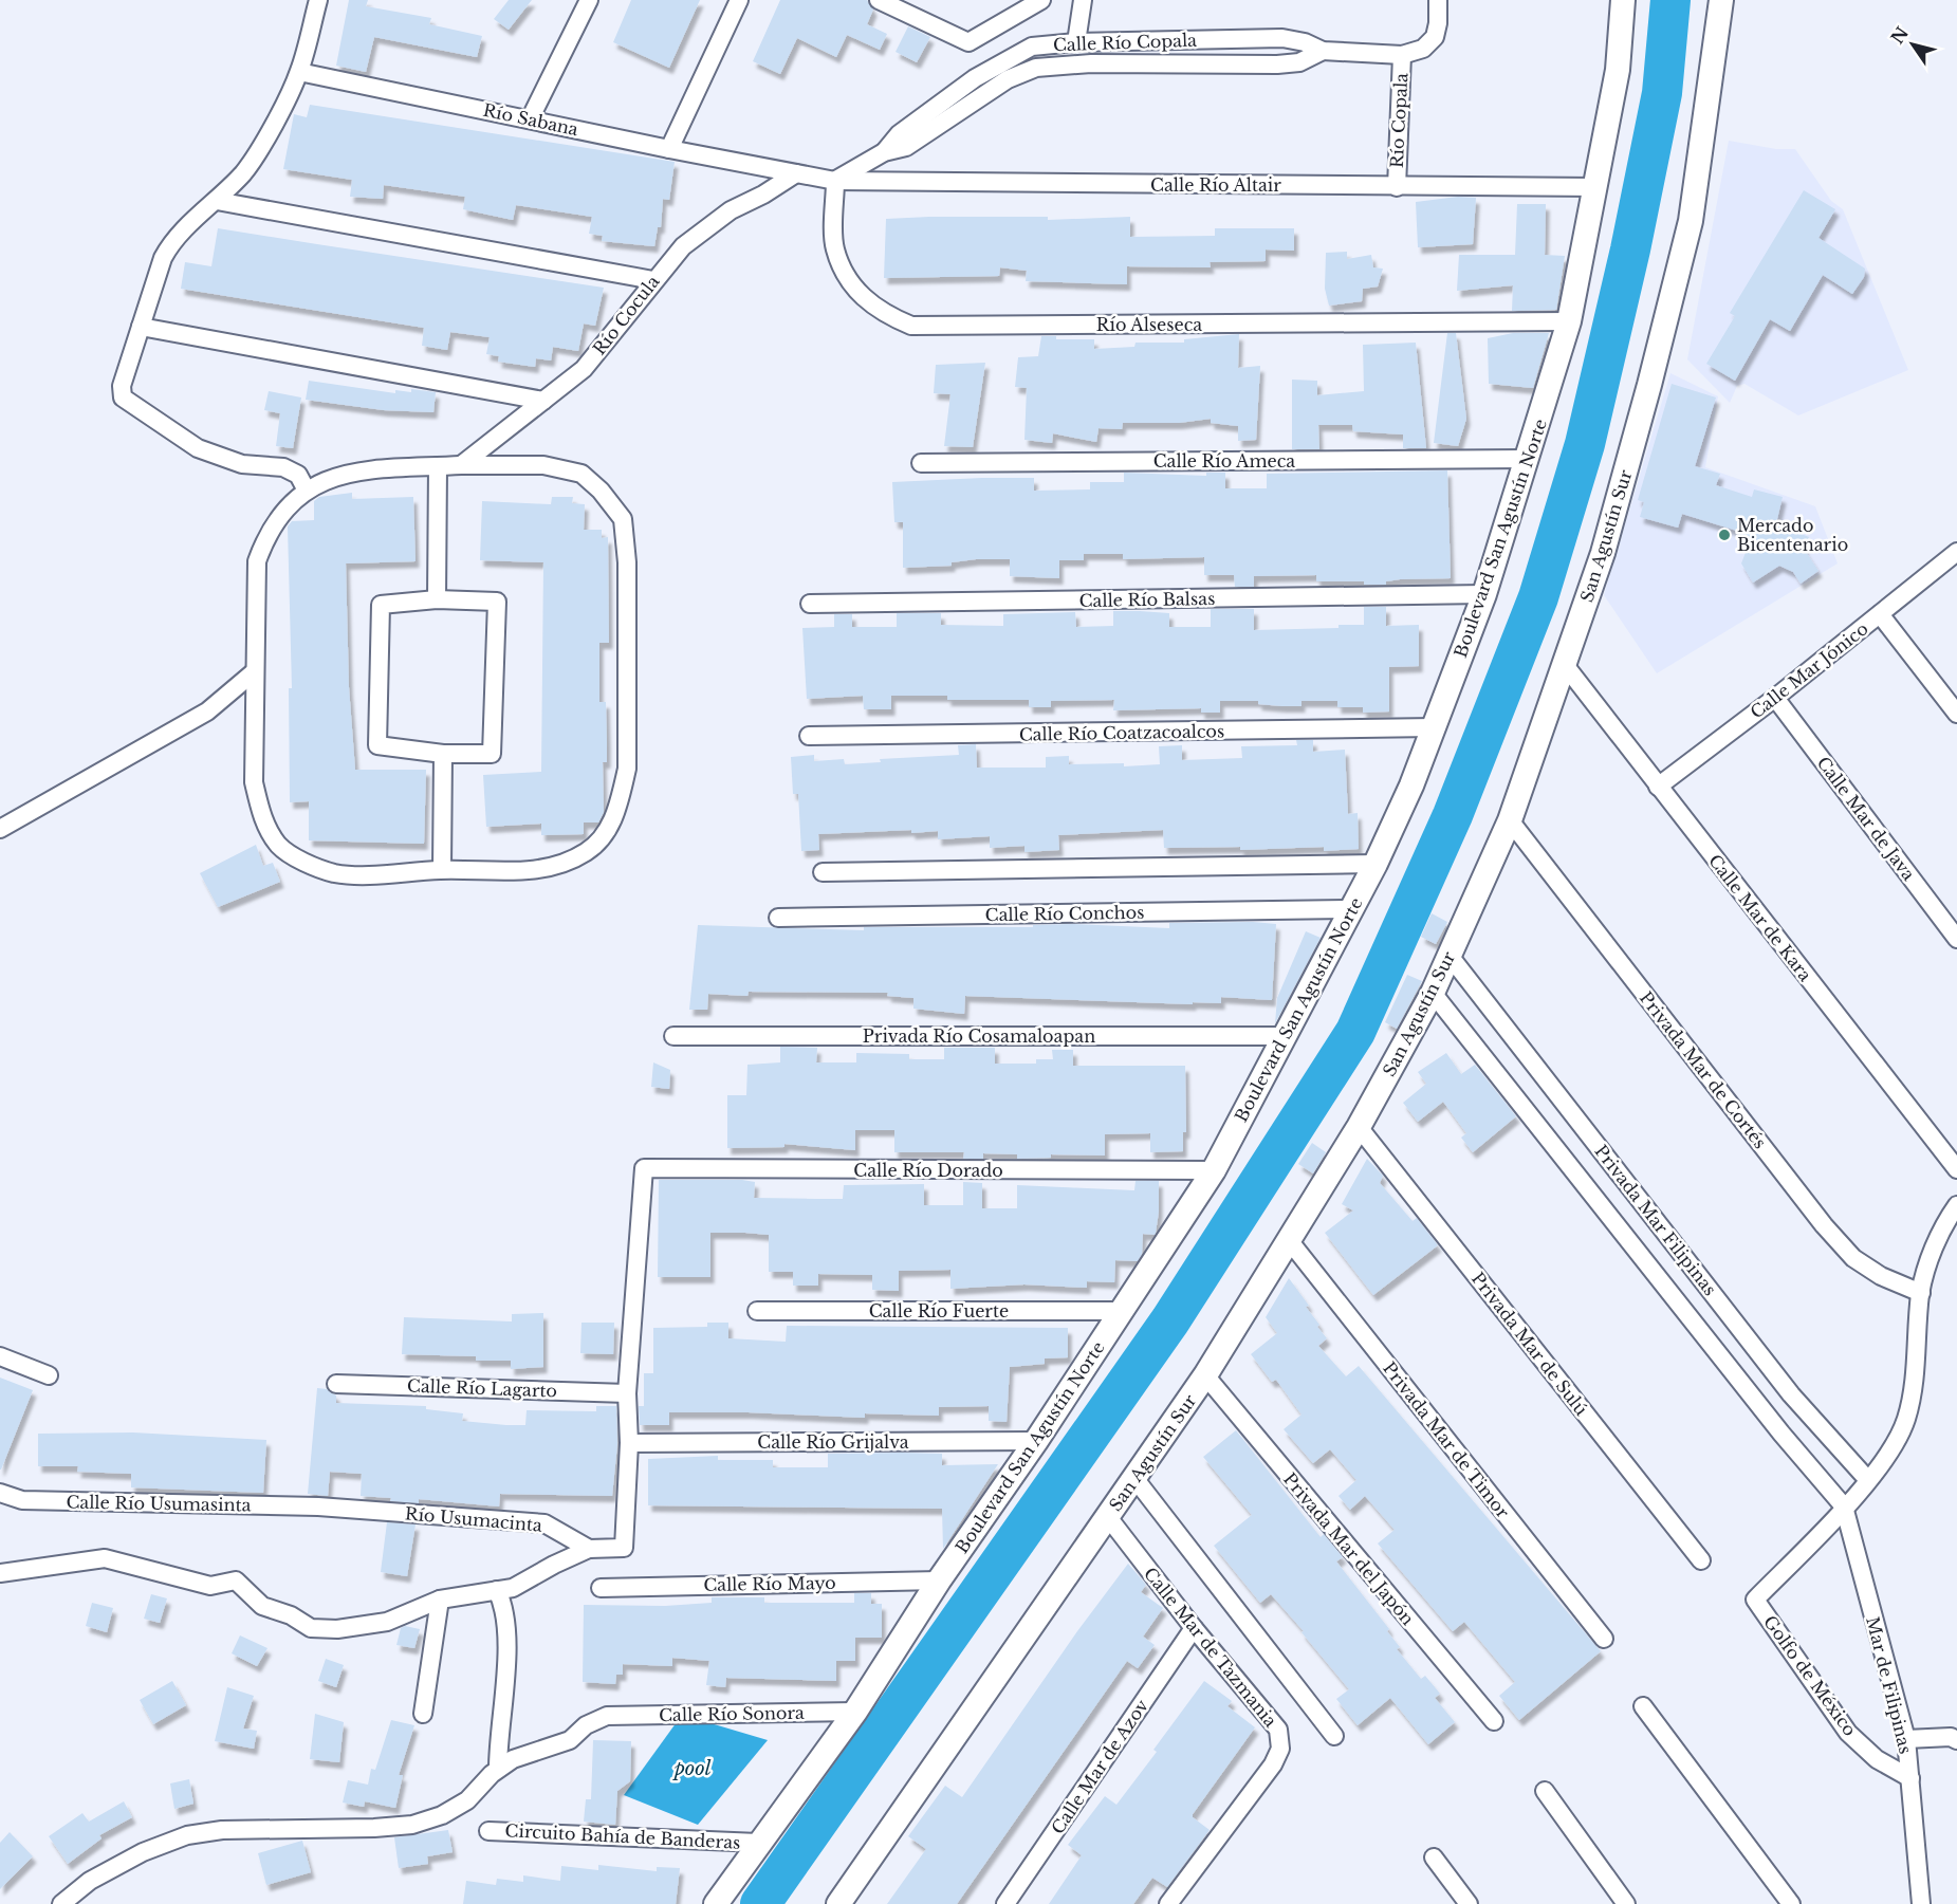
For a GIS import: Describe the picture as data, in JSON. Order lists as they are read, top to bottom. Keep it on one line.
{"streets":{"main road":["San Agustín Sur","Boulevard San Agustín Norte"],"street":["Calle Río Copala","Río Sabana","Río Copala","Calle Río Altair","Río Cocula","Río Alseseca","Calle Río Ameca","Calle Río Balsas","Calle Mar Jónico","Calle Río Coatzacoalcos","Calle Mar de Java","Calle Río Conchos","Calle Mar de Kara","Privada Río Cosamaloapan","Privada Mar de Cortés","Calle Río Dorado","Privada Mar Filipinas","Calle Río Fuerte","Privada Mar de Sulú","Calle Río Lagarto","Privada Mar de Timor","Calle Río Grijalva","Calle Río Usumasinta","Río Usumacinta","Privada Mar del Japón","Calle Río Mayo","Calle Mar de Tazmania","Golfo de México","Mar de Filipinas","Calle Río Sonora","Calle Mar de Azov","Circuito Bahía de Banderas"]},"crossings":[["Calle Río Copala","Río Sabana"],["Calle Río Copala","Río Copala"],["Calle Río Copala","Calle Río Altair"],["Calle Río Copala","Río Alseseca"],["Río Sabana","Calle Río Altair"],["Río Sabana","Río Cocula"],["Río Sabana","Río Alseseca"],["Río Copala","Calle Río Altair"],["Calle Río Altair","Río Alseseca"],["Calle Río Altair","Boulevard San Agustín Norte"],["Río Alseseca","Boulevard San Agustín Norte"],["Calle Río Ameca","Boulevard San Agustín Norte"],["San Agustín Sur","Calle Mar de Kara"],["San Agustín Sur","Privada Mar de Cortés"],["San Agustín Sur","Privada Mar Filipinas"],["San Agustín Sur","Privada Mar de Sulú"],["San Agustín Sur","Privada Mar de Timor"],["San Agustín Sur","Privada Mar del Japón"],["San Agustín Sur","Calle Mar de Tazmania"],["Boulevard San Agustín Norte","Calle Río Balsas"],["Boulevard San Agustín Norte","Calle Río Coatzacoalcos"],["Boulevard San Agustín Norte","Calle Río Conchos"],["Boulevard San Agustín Norte","Privada Río Cosamaloapan"],["Boulevard San Agustín Norte","Calle Río Dorado"],["Boulevard San Agustín Norte","Calle Río Fuerte"],["Boulevard San Agustín Norte","Calle Río Grijalva"],["Boulevard San Agustín Norte","Calle Río Mayo"],["Boulevard San Agustín Norte","Calle Río Sonora"],["Boulevard San Agustín Norte","Circuito Bahía de Banderas"],["Calle Mar Jónico","Calle Mar de Java"],["Calle Mar Jónico","Calle Mar de Kara"],["Privada Mar de Cortés","Golfo de México"],["Calle Río Dorado","Calle Río Lagarto"],["Privada Mar Filipinas","Golfo de México"],["Privada Mar Filipinas","Mar de Filipinas"],["Calle Río Usumasinta","Río Usumacinta"],["Calle Mar de Tazmania","Calle Mar de Azov"],["Golfo de México","Mar de Filipinas"]],"water":["pool"],"places":["Mercado Bicentenario"],"north":"top left"}
